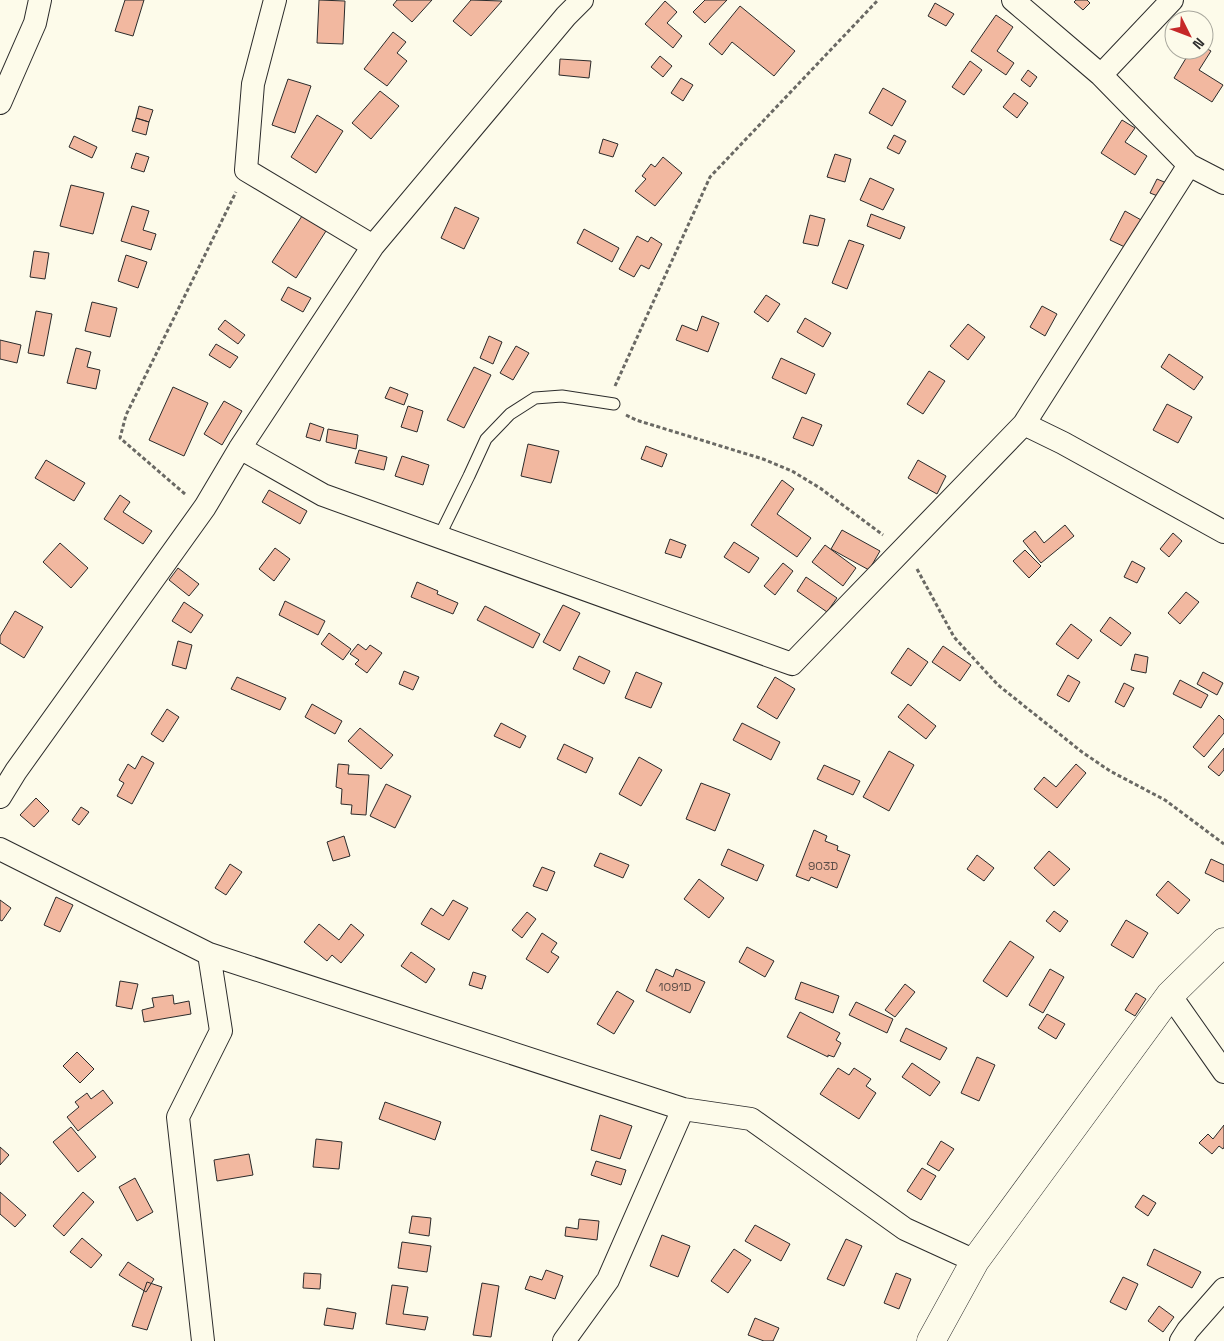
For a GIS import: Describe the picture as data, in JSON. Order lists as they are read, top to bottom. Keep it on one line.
{"house_numbers":["903D","1091D"],"north":"bottom right"}
